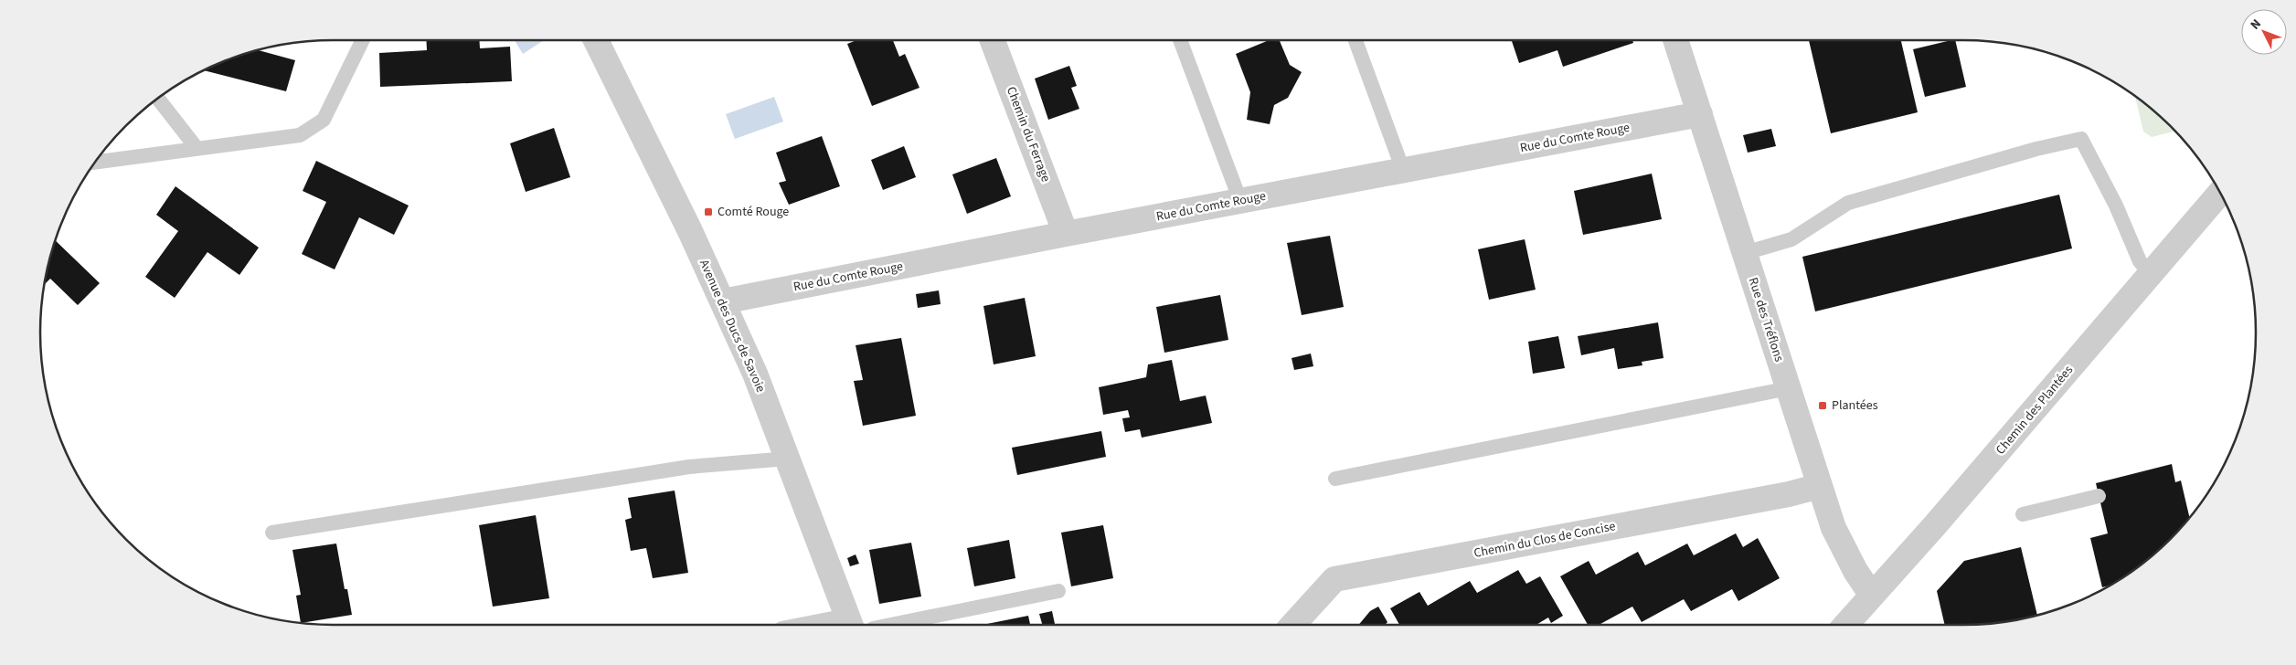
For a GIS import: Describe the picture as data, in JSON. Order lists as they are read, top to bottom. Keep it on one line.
{"streets":{"street":["Chemin du Ferrage","Rue du Comte Rouge","Rue des Tréflons","Avenue des Ducs de Savoie","Chemin des Plantées","Chemin du Clos de Concise"]},"crossings":[["Chemin du Ferrage","Rue du Comte Rouge"],["Rue du Comte Rouge","Rue des Tréflons"],["Rue du Comte Rouge","Avenue des Ducs de Savoie"],["Rue des Tréflons","Chemin des Plantées"],["Rue des Tréflons","Chemin du Clos de Concise"]],"places":{"transit":["Comté Rouge","Plantées"]},"north":"top left"}
